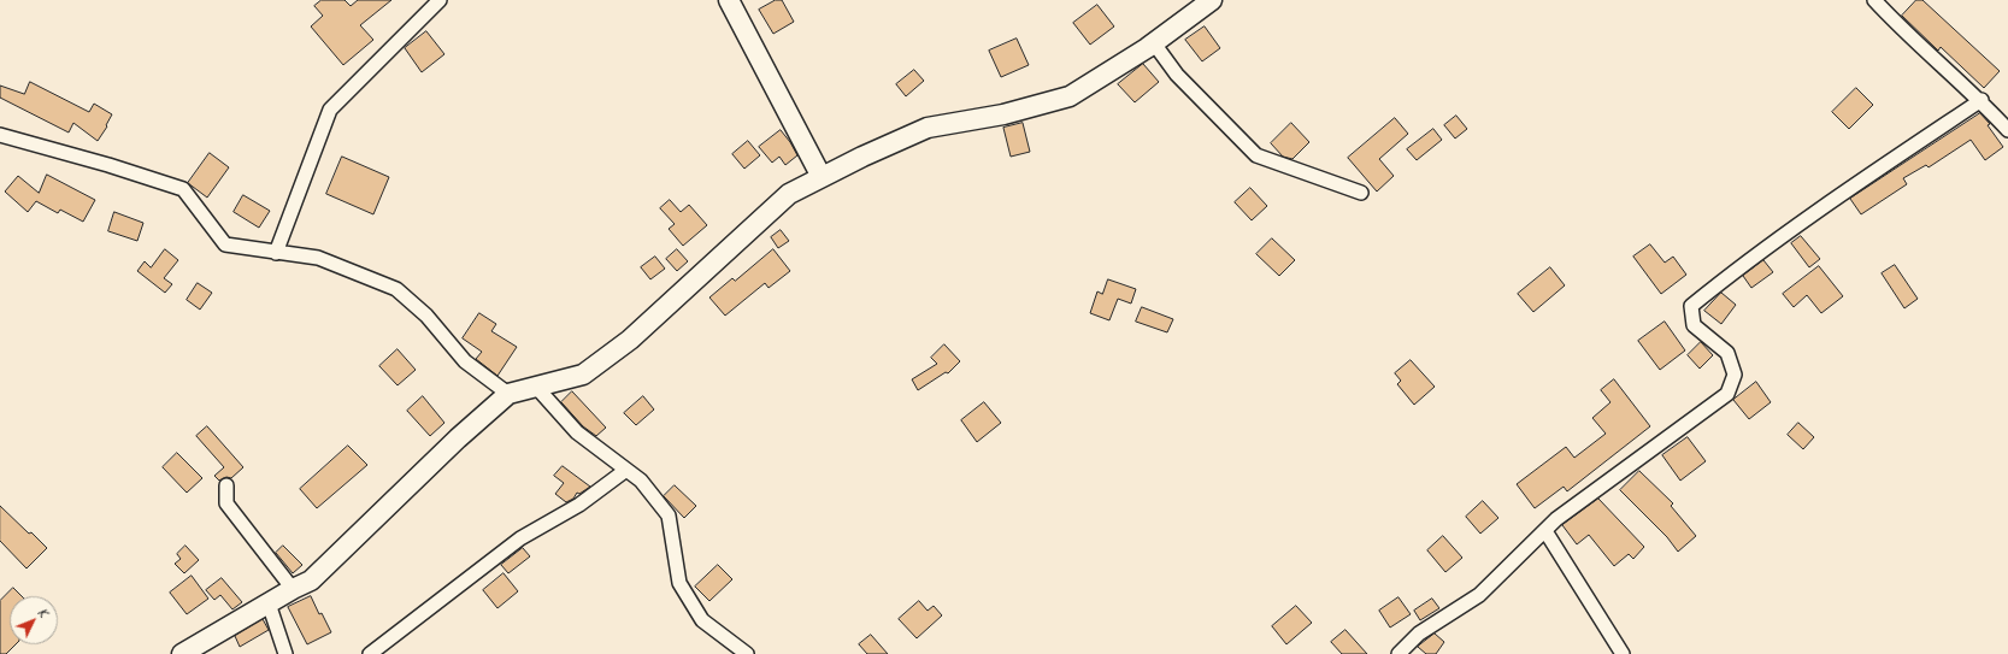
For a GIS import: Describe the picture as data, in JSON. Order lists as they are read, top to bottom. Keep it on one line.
{"north":"top right"}
